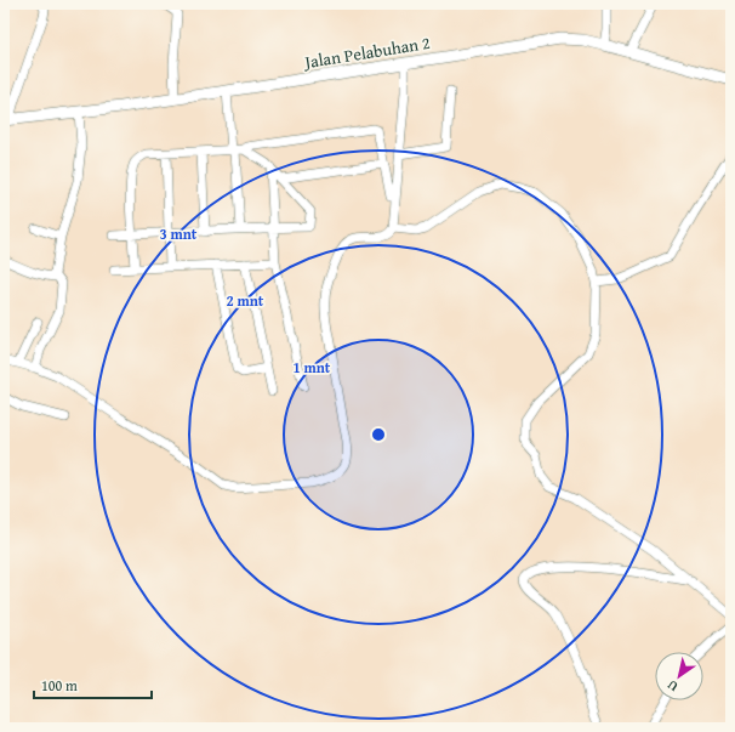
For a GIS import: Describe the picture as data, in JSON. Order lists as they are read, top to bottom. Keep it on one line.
{"streets":{"main road":["Jalan Pelabuhan 2"]},"scale_bar":"100 m","north":"bottom left","rings":["3 mnt","2 mnt","1 mnt"]}
